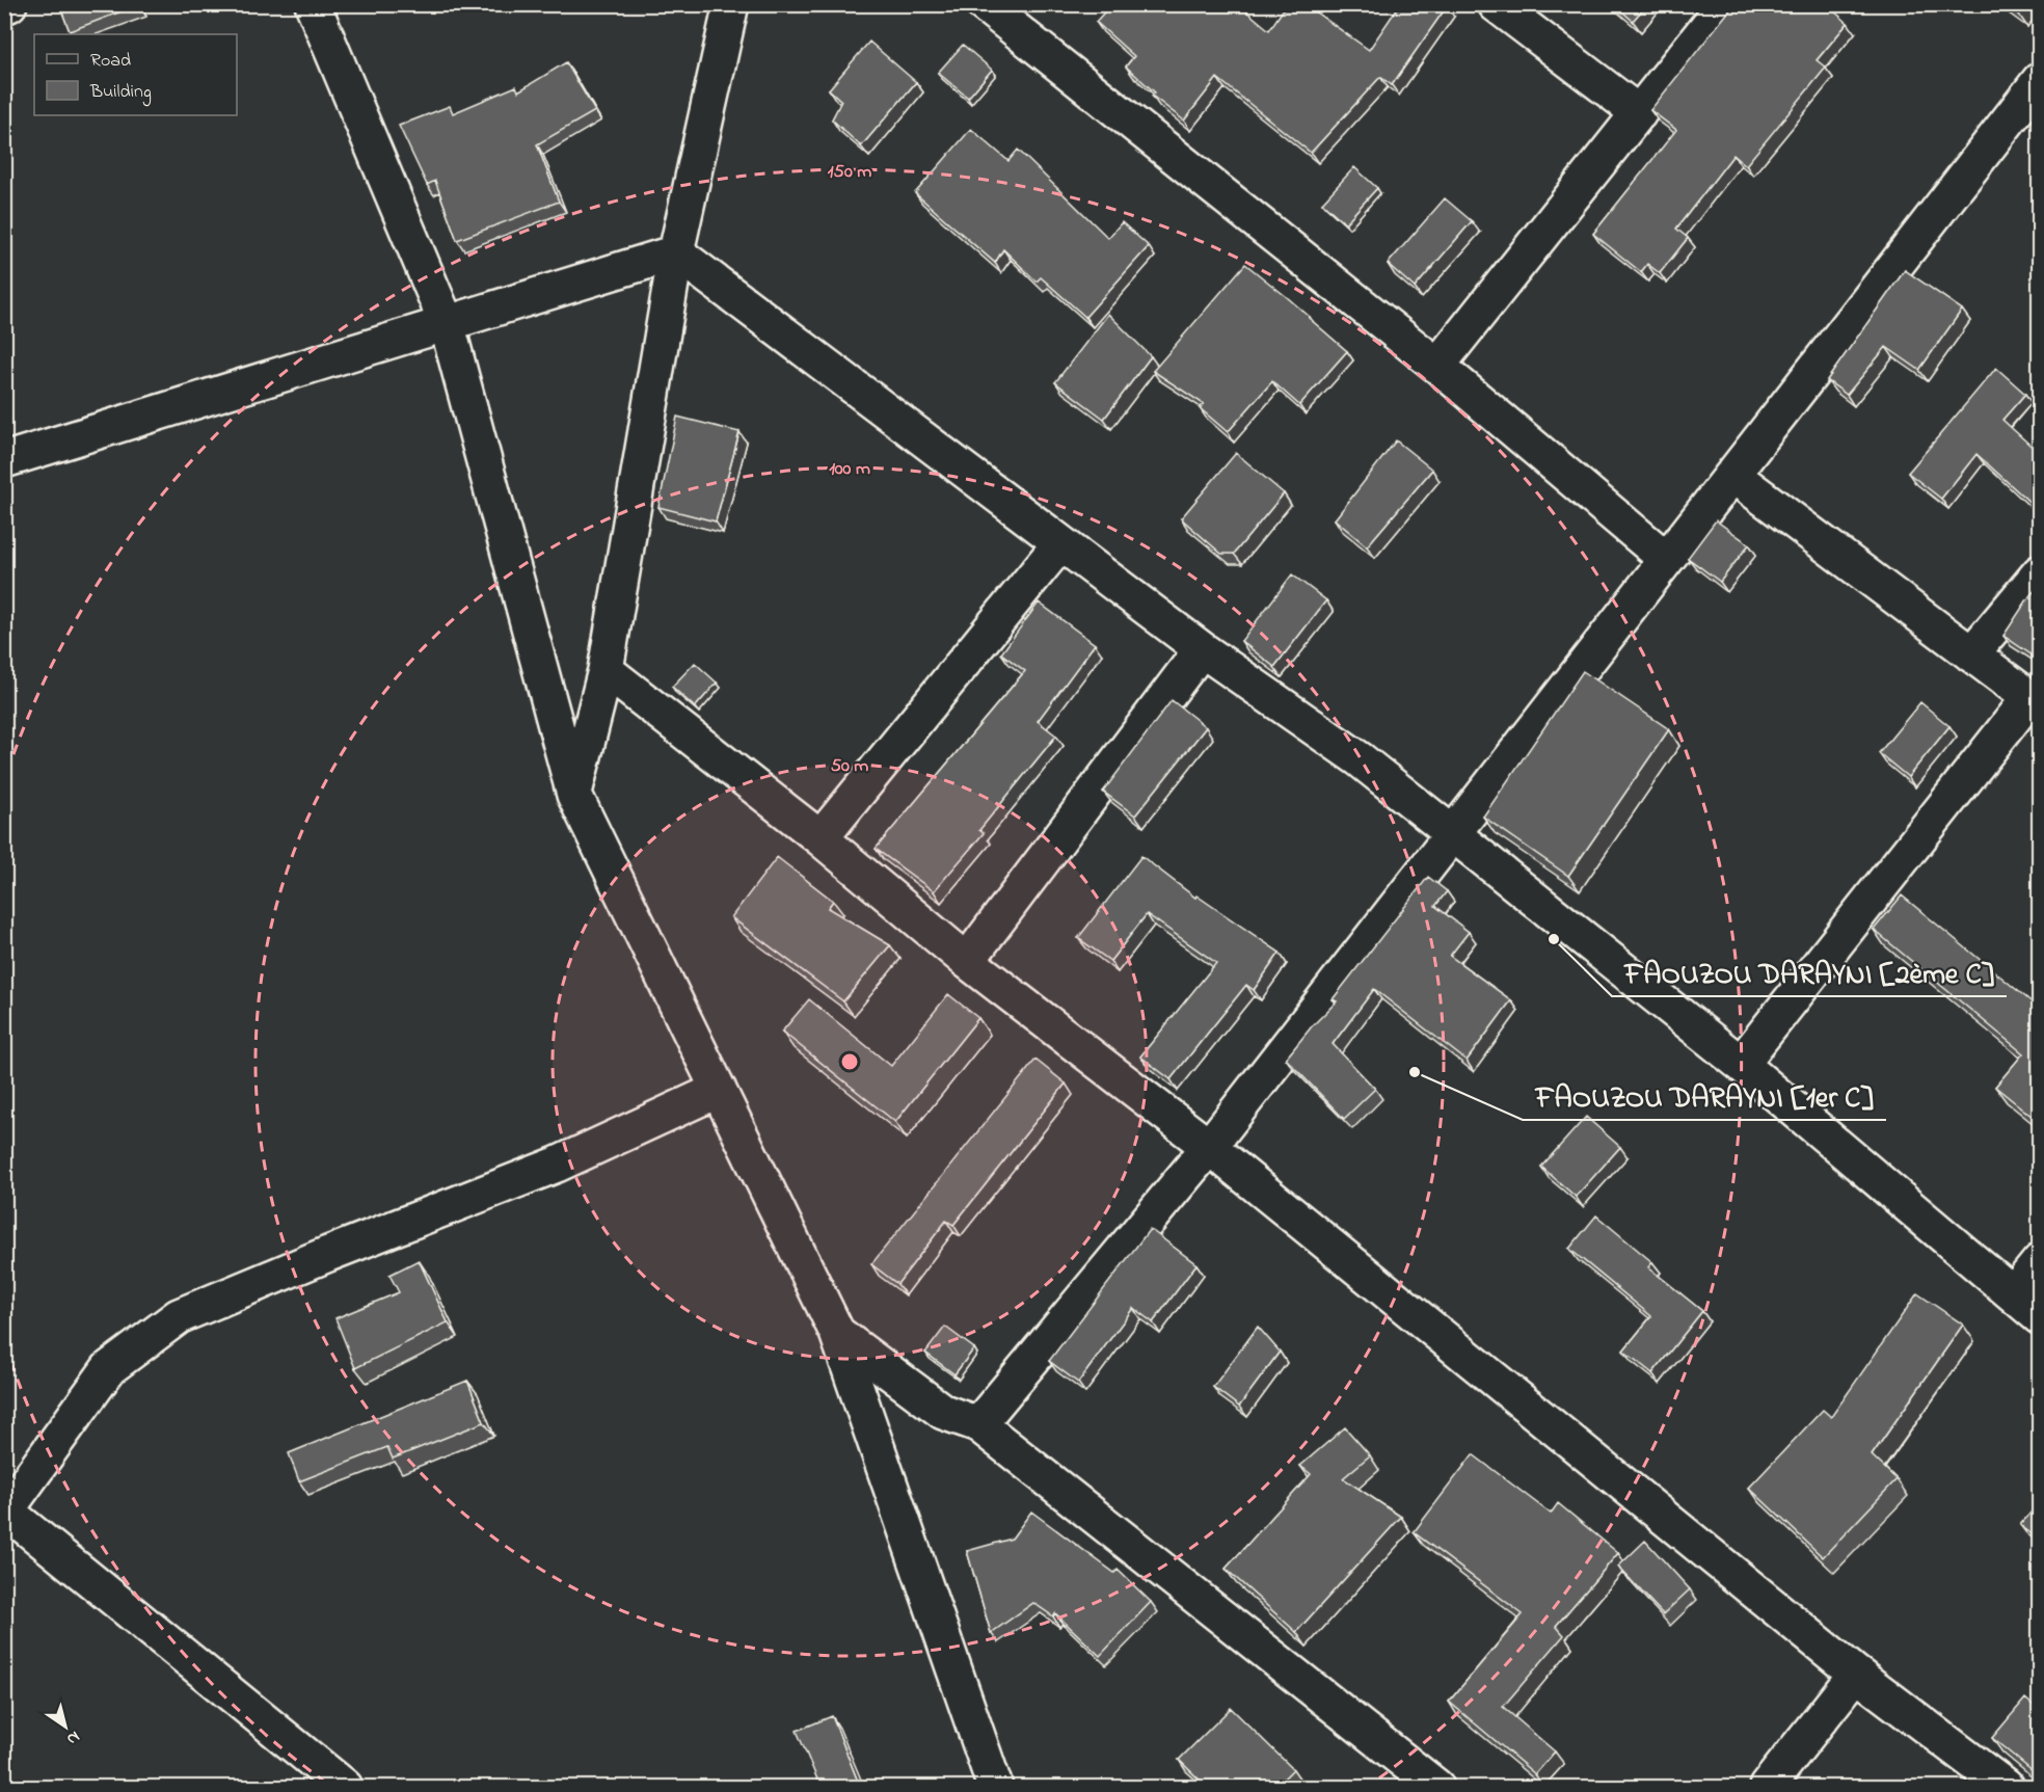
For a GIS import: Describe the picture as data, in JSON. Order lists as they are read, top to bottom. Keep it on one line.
{"places":["FAOUZOU DARAYNI [2ème C]","FAOUZOU DARAYNI [1er C]"],"legend":["Road","Building"],"north":"bottom right","rings":["150 m","100 m","50 m"]}
